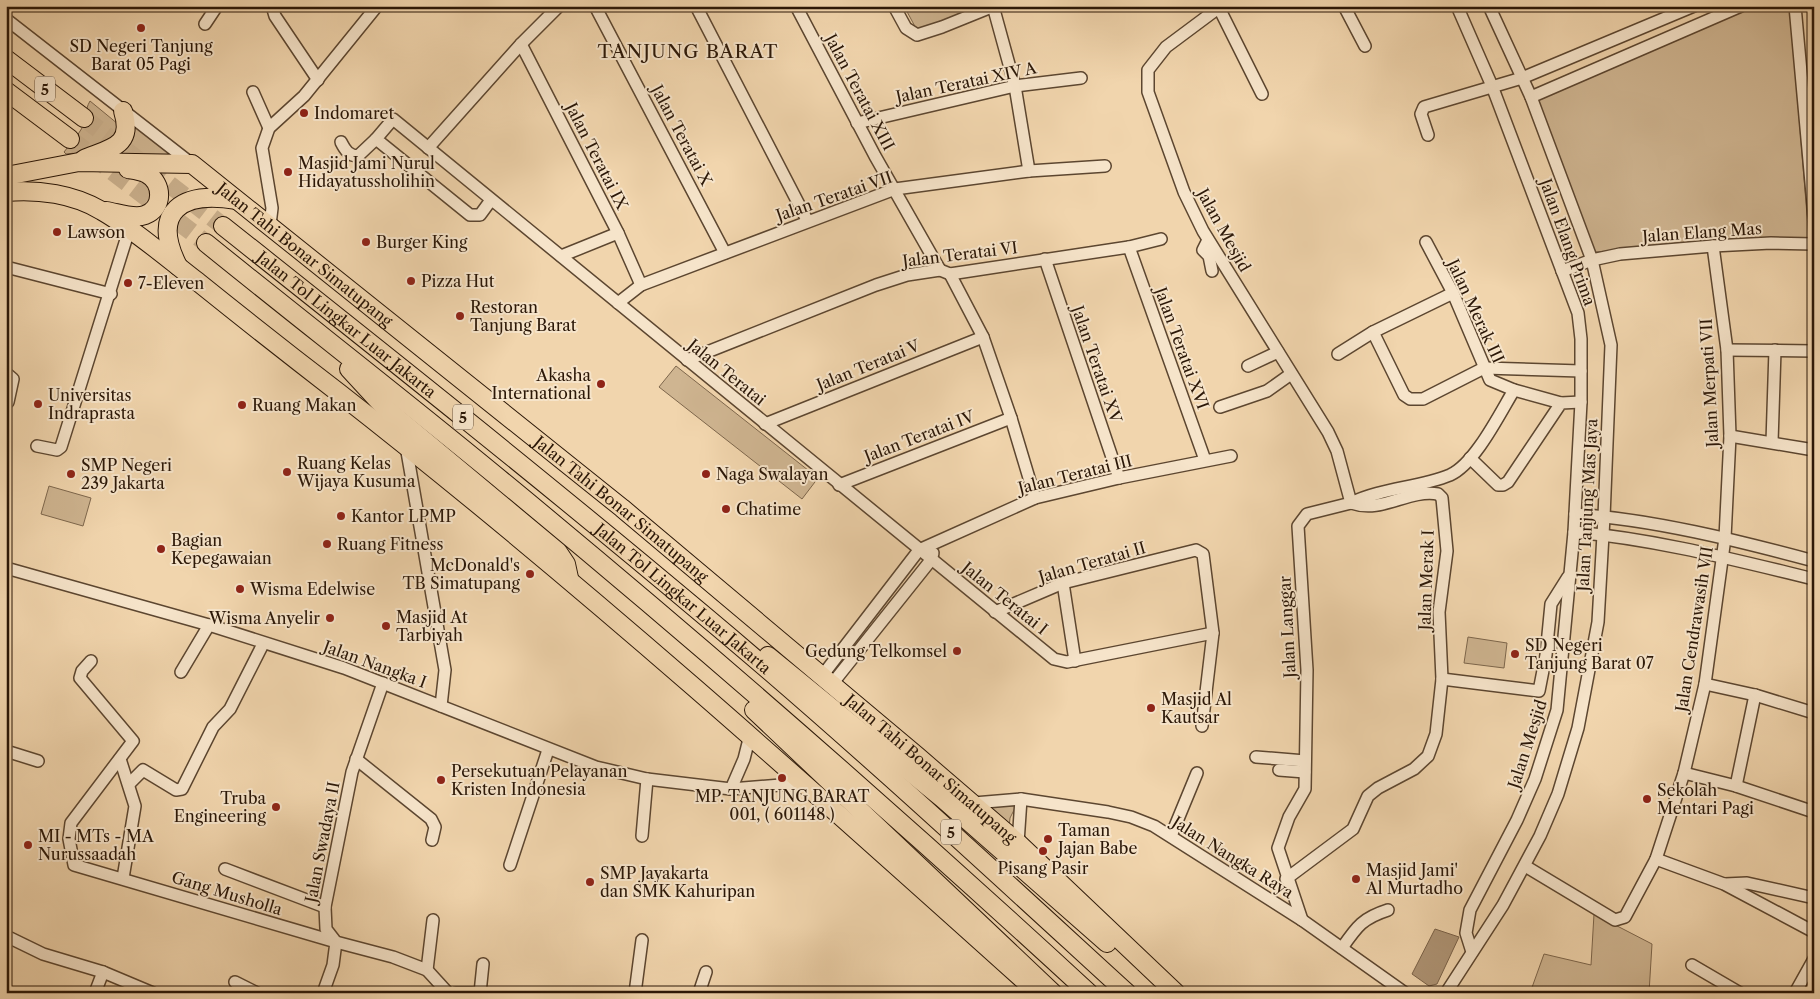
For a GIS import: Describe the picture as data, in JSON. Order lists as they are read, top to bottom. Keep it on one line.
{"streets":{"highway":["5","Jalan Tahi Bonar Simatupang","Jalan Tol Lingkar Luar Jakarta"],"street":["Jalan Teratai XIV A","Jalan Teratai XIII","Jalan Teratai X","Jalan Teratai IX","Jalan Teratai VII","Jalan Mesjid","Jalan Elang Mas","Jalan Elang Prima","Jalan Teratai VI","Jalan Merak III","Jalan Teratai XVI","Jalan Teratai XV","Jalan Teratai V","Jalan Teratai","Jalan Merpati VII","Jalan Teratai IV","Jalan Teratai III","Jalan Tanjung Mas Jaya","Jalan Teratai II","Jalan Merak I","Jalan Teratai I","Jalan Langgar","Jalan Cendrawasih VII","Jalan Nangka I","Jalan Swadaya II","Jalan Nangka Raya","Gang Musholla"]},"crossings":[["Jalan Teratai XIV A","Jalan Teratai XIII"],["Jalan Teratai XIII","Jalan Teratai VII"],["Jalan Teratai XIII","Jalan Teratai VI"],["Jalan Teratai XIII","Jalan Teratai V"],["Jalan Teratai XIII","Jalan Teratai IV"],["Jalan Teratai XIII","Jalan Teratai III"],["Jalan Teratai X","Jalan Teratai VII"],["Jalan Teratai IX","Jalan Teratai VII"],["Jalan Teratai VII","Jalan Teratai"],["Jalan Mesjid","Jalan Elang Prima"],["Jalan Mesjid","Jalan Tanjung Mas Jaya"],["Jalan Elang Mas","Jalan Elang Prima"],["Jalan Elang Mas","Jalan Merpati VII"],["Jalan Elang Mas","Jalan Tanjung Mas Jaya"],["Jalan Elang Prima","Jalan Merak III"],["Jalan Tahi Bonar Simatupang","Jalan Nangka Raya"],["Jalan Teratai VI","Jalan Teratai XVI"],["Jalan Teratai VI","Jalan Teratai XV"],["Jalan Teratai VI","Jalan Teratai"],["Jalan Teratai XVI","Jalan Teratai III"],["Jalan Teratai XV","Jalan Teratai III"],["Jalan Teratai V","Jalan Teratai"],["Jalan Teratai","Jalan Teratai IV"],["Jalan Teratai","Jalan Teratai III"],["Jalan Teratai","Jalan Teratai I"],["Jalan Merpati VII","Jalan Cendrawasih VII"],["Jalan Teratai III","Jalan Teratai I"],["Jalan Tanjung Mas Jaya","Jalan Cendrawasih VII"],["Jalan Teratai II","Jalan Teratai I"],["Jalan Merak I","Jalan Langgar"],["Jalan Langgar","Jalan Nangka Raya"],["Jalan Nangka I","Jalan Swadaya II"],["Jalan Swadaya II","Gang Musholla"]],"districts":["TANJUNG BARAT"],"places":["SD Negeri Tanjung Barat 05 Pagi","Indomaret","Masjid Jami Nurul Hidayatussholihin","Lawson","Burger King","Pizza Hut","7-Eleven","Restoran Tanjung Barat","Akasha International","Universitas Indraprasta","Ruang Makan","Ruang Kelas Wijaya Kusuma","SMP Negeri 239 Jakarta","Naga Swalayan","Chatime","Kantor LPMP","Ruang Fitness","Bagian Kepegawaian","McDonald's TB Simatupang","Wisma Edelwise","Wisma Anyelir","Masjid At Tarbiyah","Gedung Telkomsel","SD Negeri Tanjung Barat 07","Masjid Al Kautsar","MP. TANJUNG BARAT 001, ( 601148 )","Persekutuan Pelayanan Kristen Indonesia","Sekolah Mentari Pagi","Truba Engineering","Taman Jajan Babe","MI - MTs - MA Nurussaadah","Pisang Pasir","Masjid Jami' Al Murtadho","SMP Jayakarta dan SMK Kahuripan"]}
